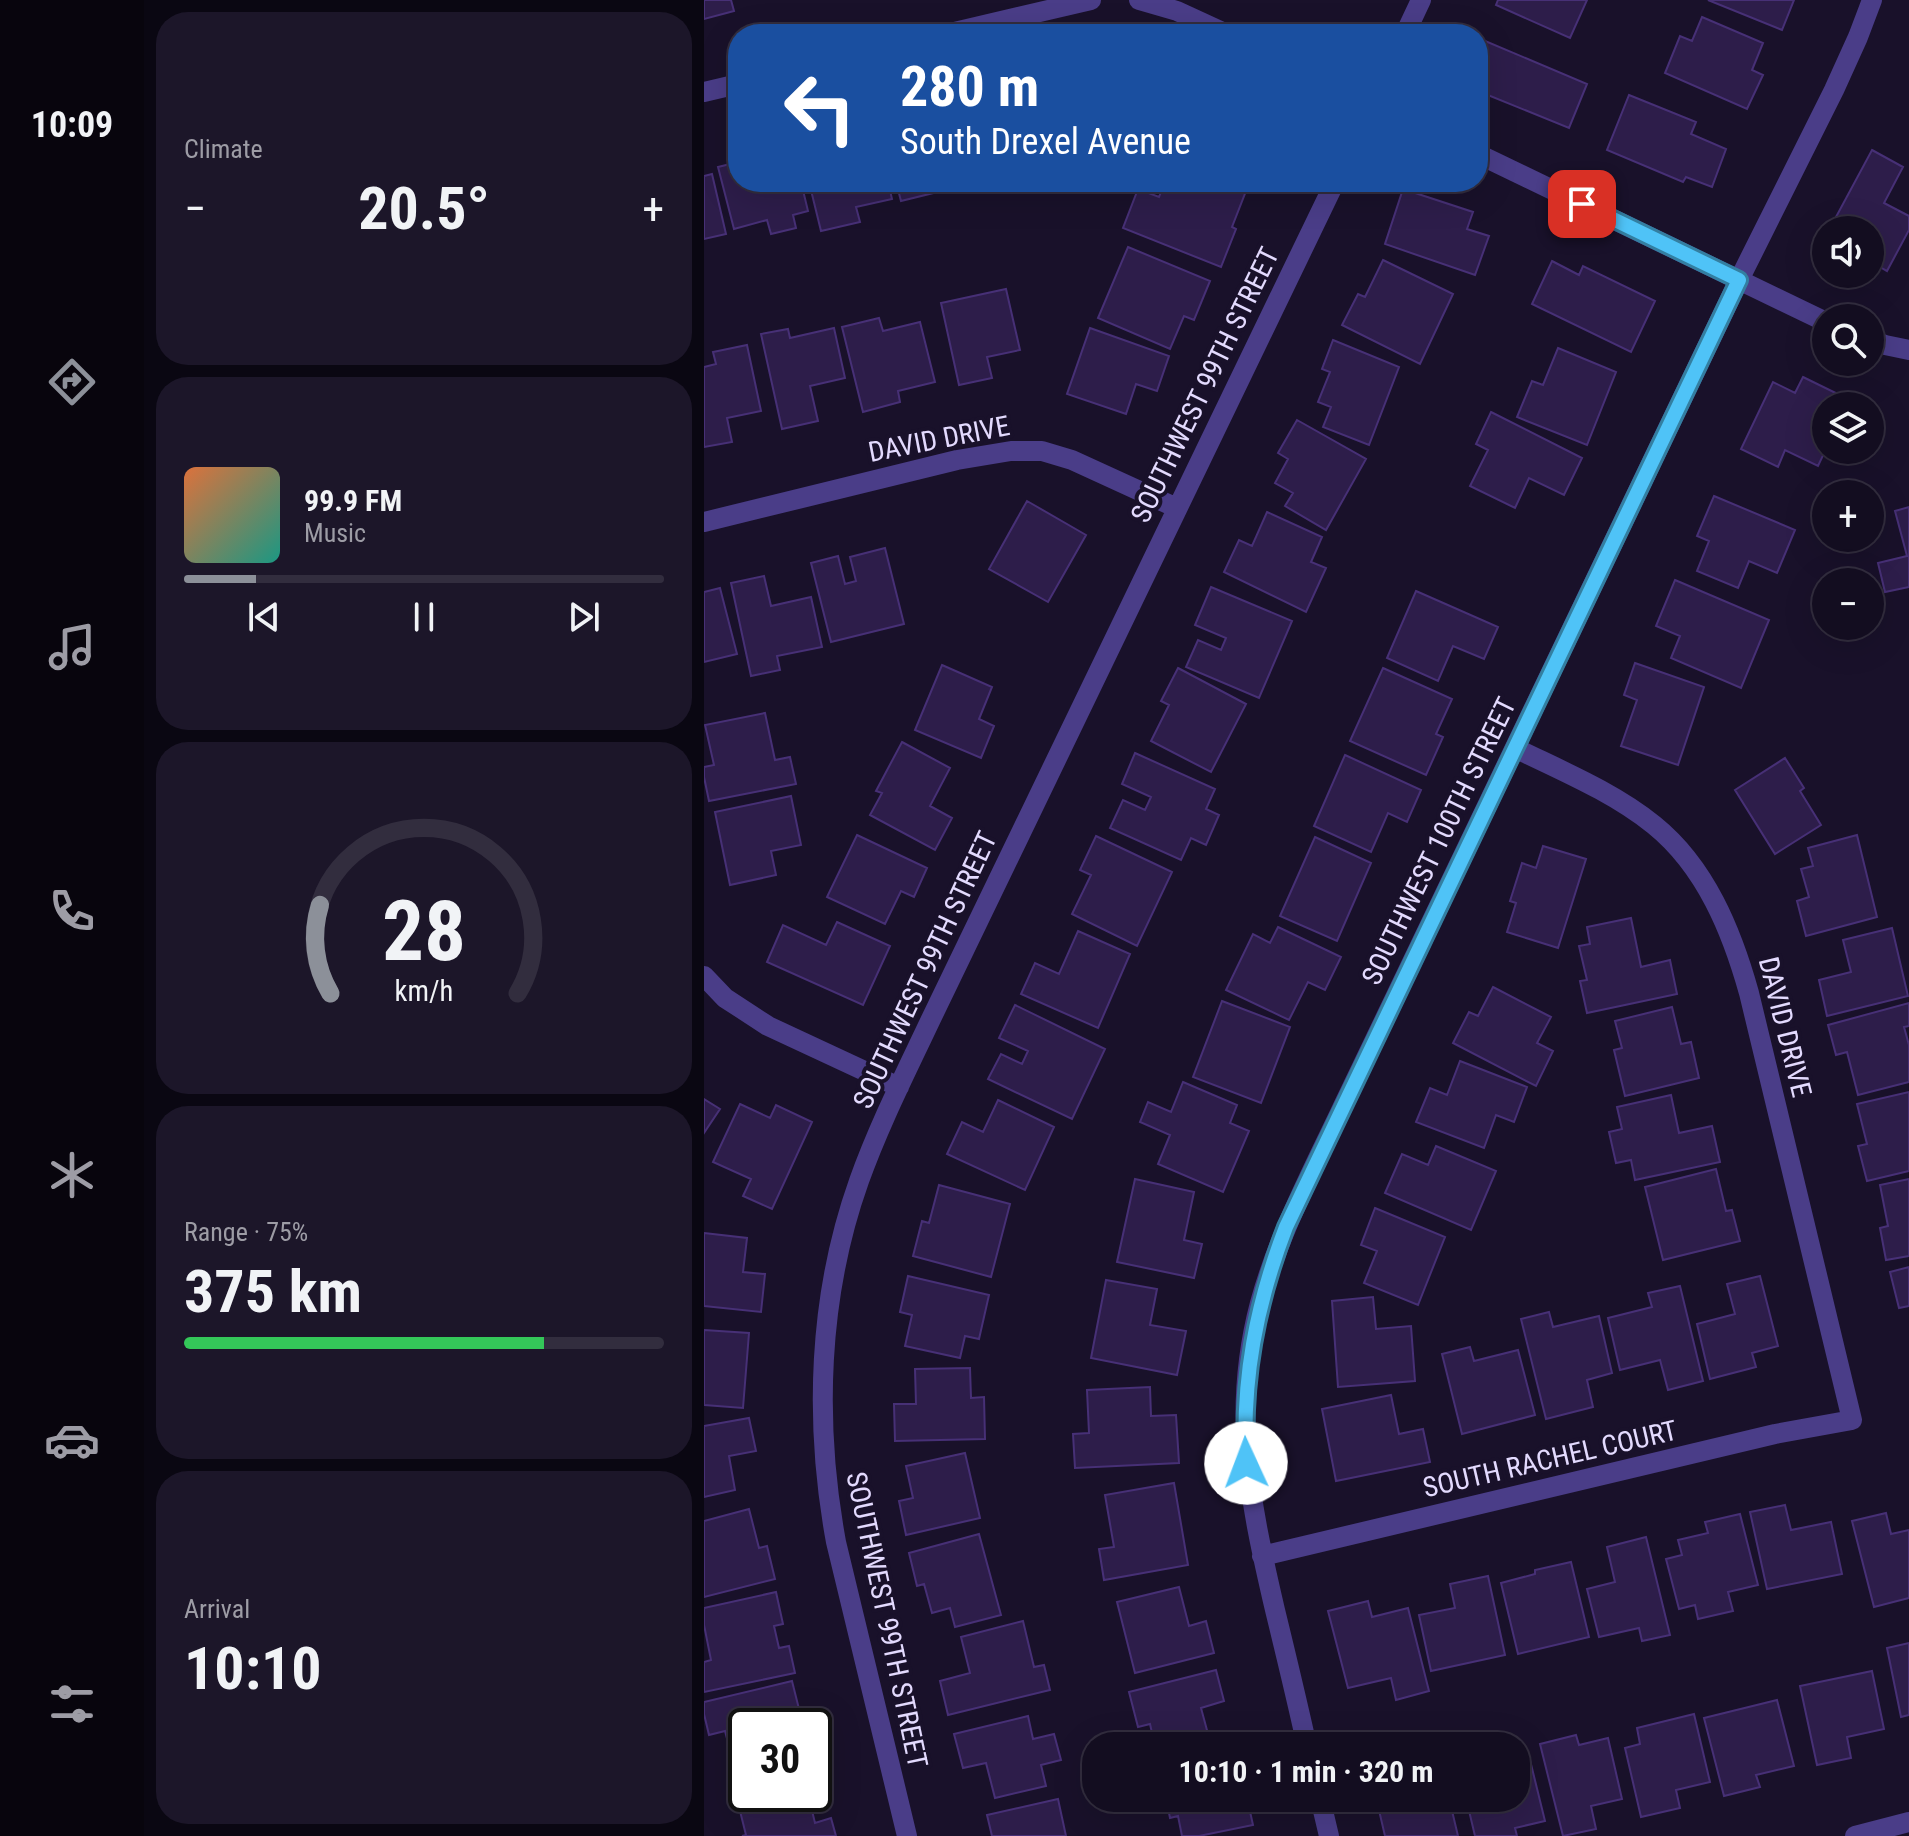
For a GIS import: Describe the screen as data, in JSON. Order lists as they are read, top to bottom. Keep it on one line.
{"streets":{"street":["SOUTHWEST 99TH STREET","DAVID DRIVE","SOUTHWEST 100TH STREET","SOUTH RACHEL COURT"]},"crossings":[["SOUTHWEST 99TH STREET","DAVID DRIVE"],["DAVID DRIVE","SOUTHWEST 100TH STREET"],["DAVID DRIVE","SOUTH RACHEL COURT"],["SOUTHWEST 100TH STREET","SOUTH RACHEL COURT"]],"page":{"tabs":"10:09","tile":["Climate",["Range · 75%","375 km"],["Arrival","10:10"]],"turn":["280 m","South Drexel Avenue"],"heat":["−","20.5°","+"],"map_buttons":["+","−"],"song":["99.9 FM","Music"],"limit":"30","trip":"10:10 · 1 min · 320 m","gauge":["28","km/h"]}}
